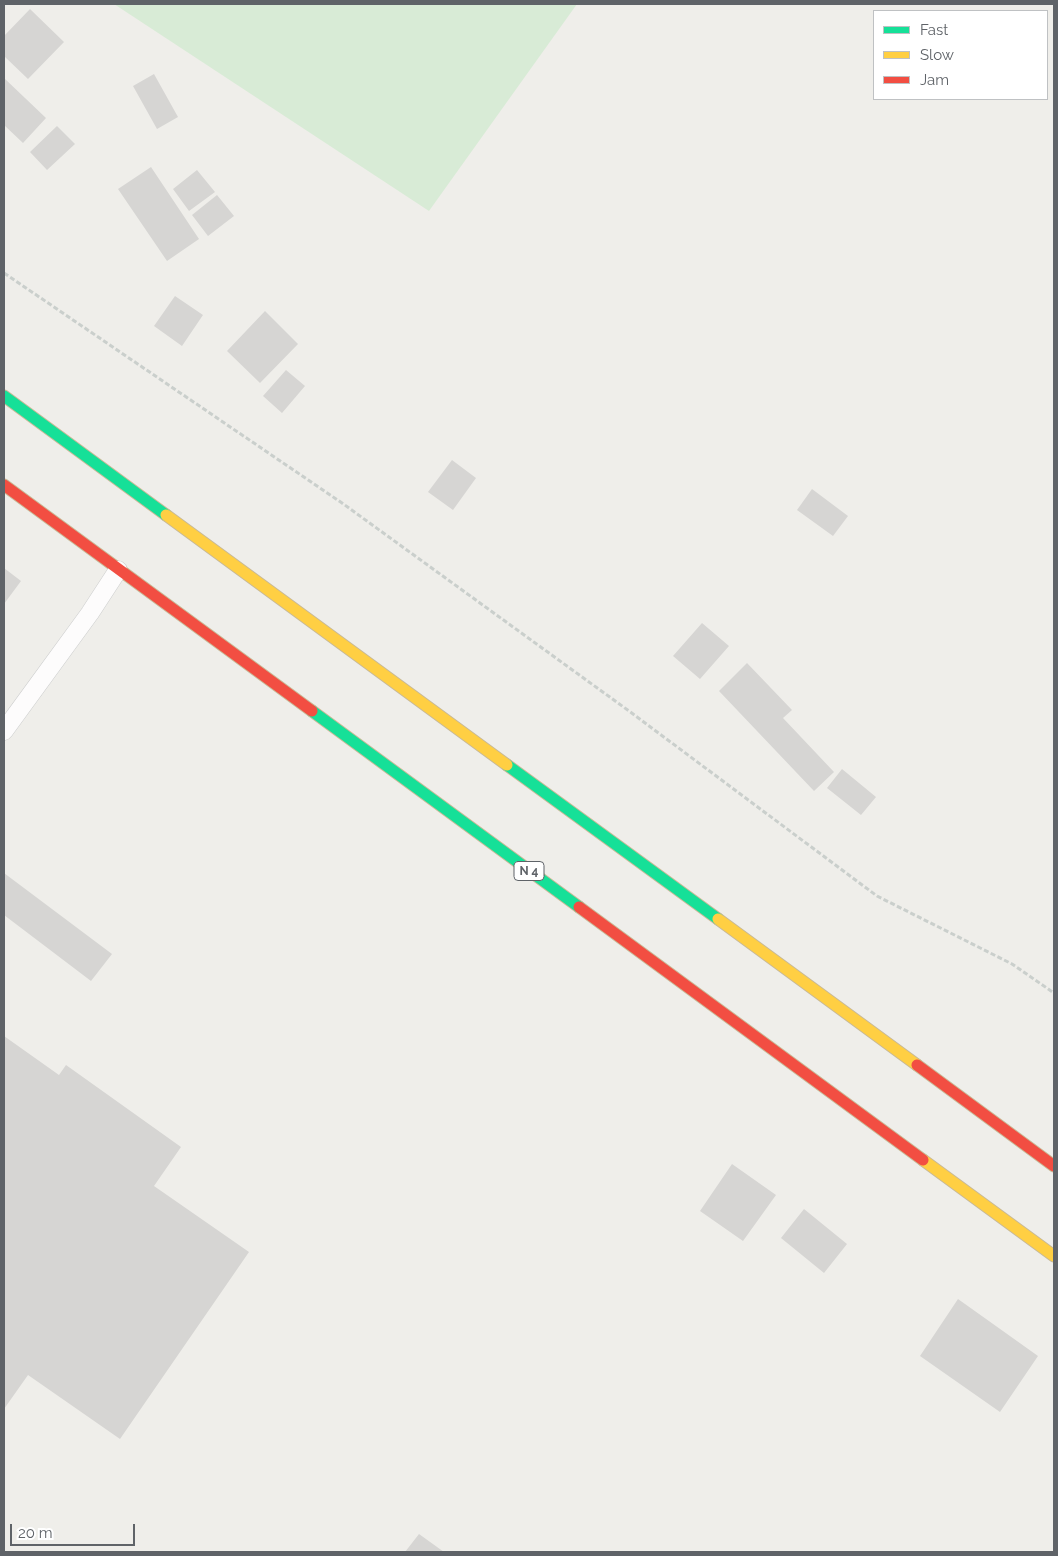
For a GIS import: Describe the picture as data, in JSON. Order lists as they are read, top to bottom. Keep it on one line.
{"streets":{"highway":["N 4"]},"legend":["Fast","Slow","Jam"],"scale_bar":"20 m"}
